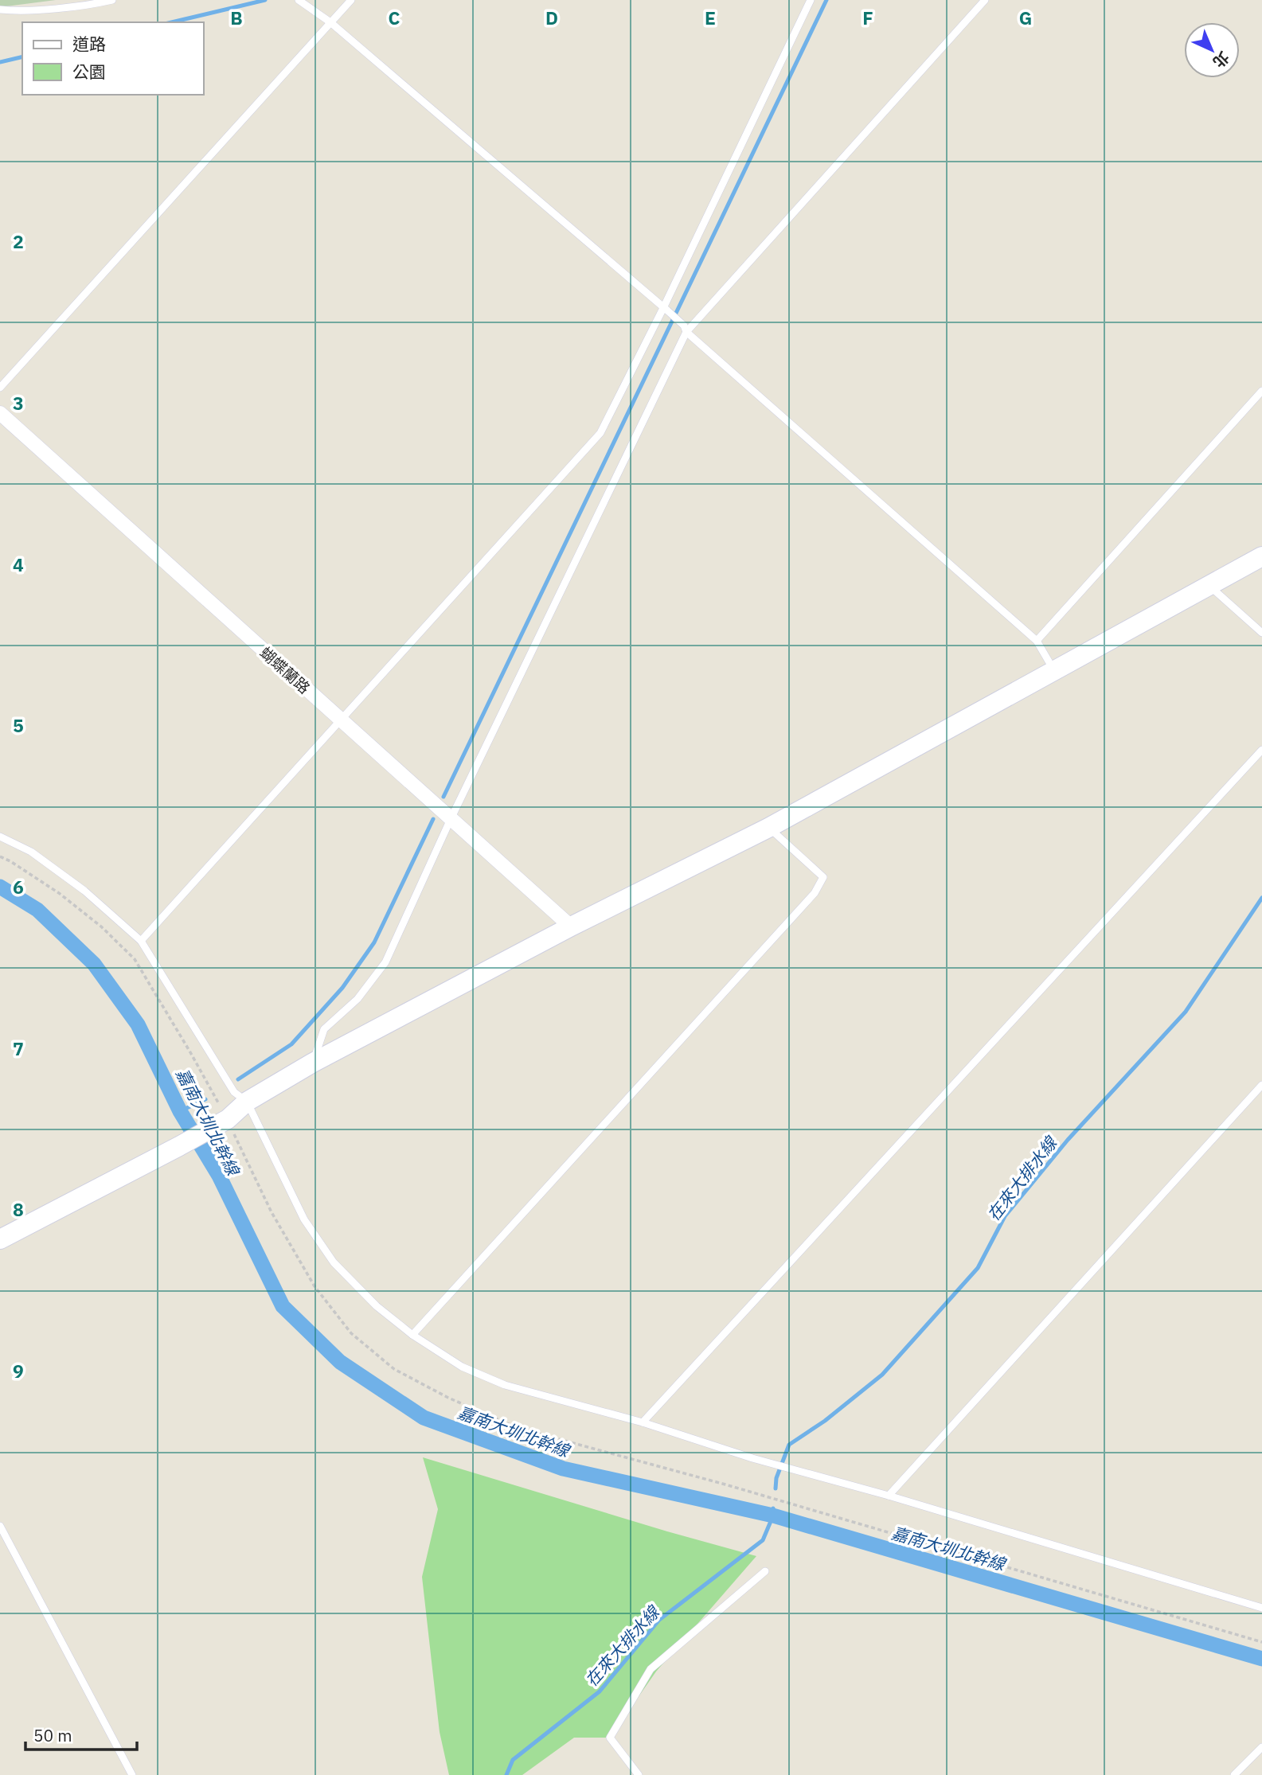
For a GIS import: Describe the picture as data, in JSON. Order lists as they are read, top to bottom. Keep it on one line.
{"streets":{"street":["蝴蝶蘭路"]},"water":["嘉南大圳北幹線","在來大排水線"],"legend":["道路","公園"],"scale_bar":"50 m","north":"bottom right","grid":{"columns":["B","C","D","E","F","G"],"rows":["2","3","4","5","6","7","8","9"]}}
